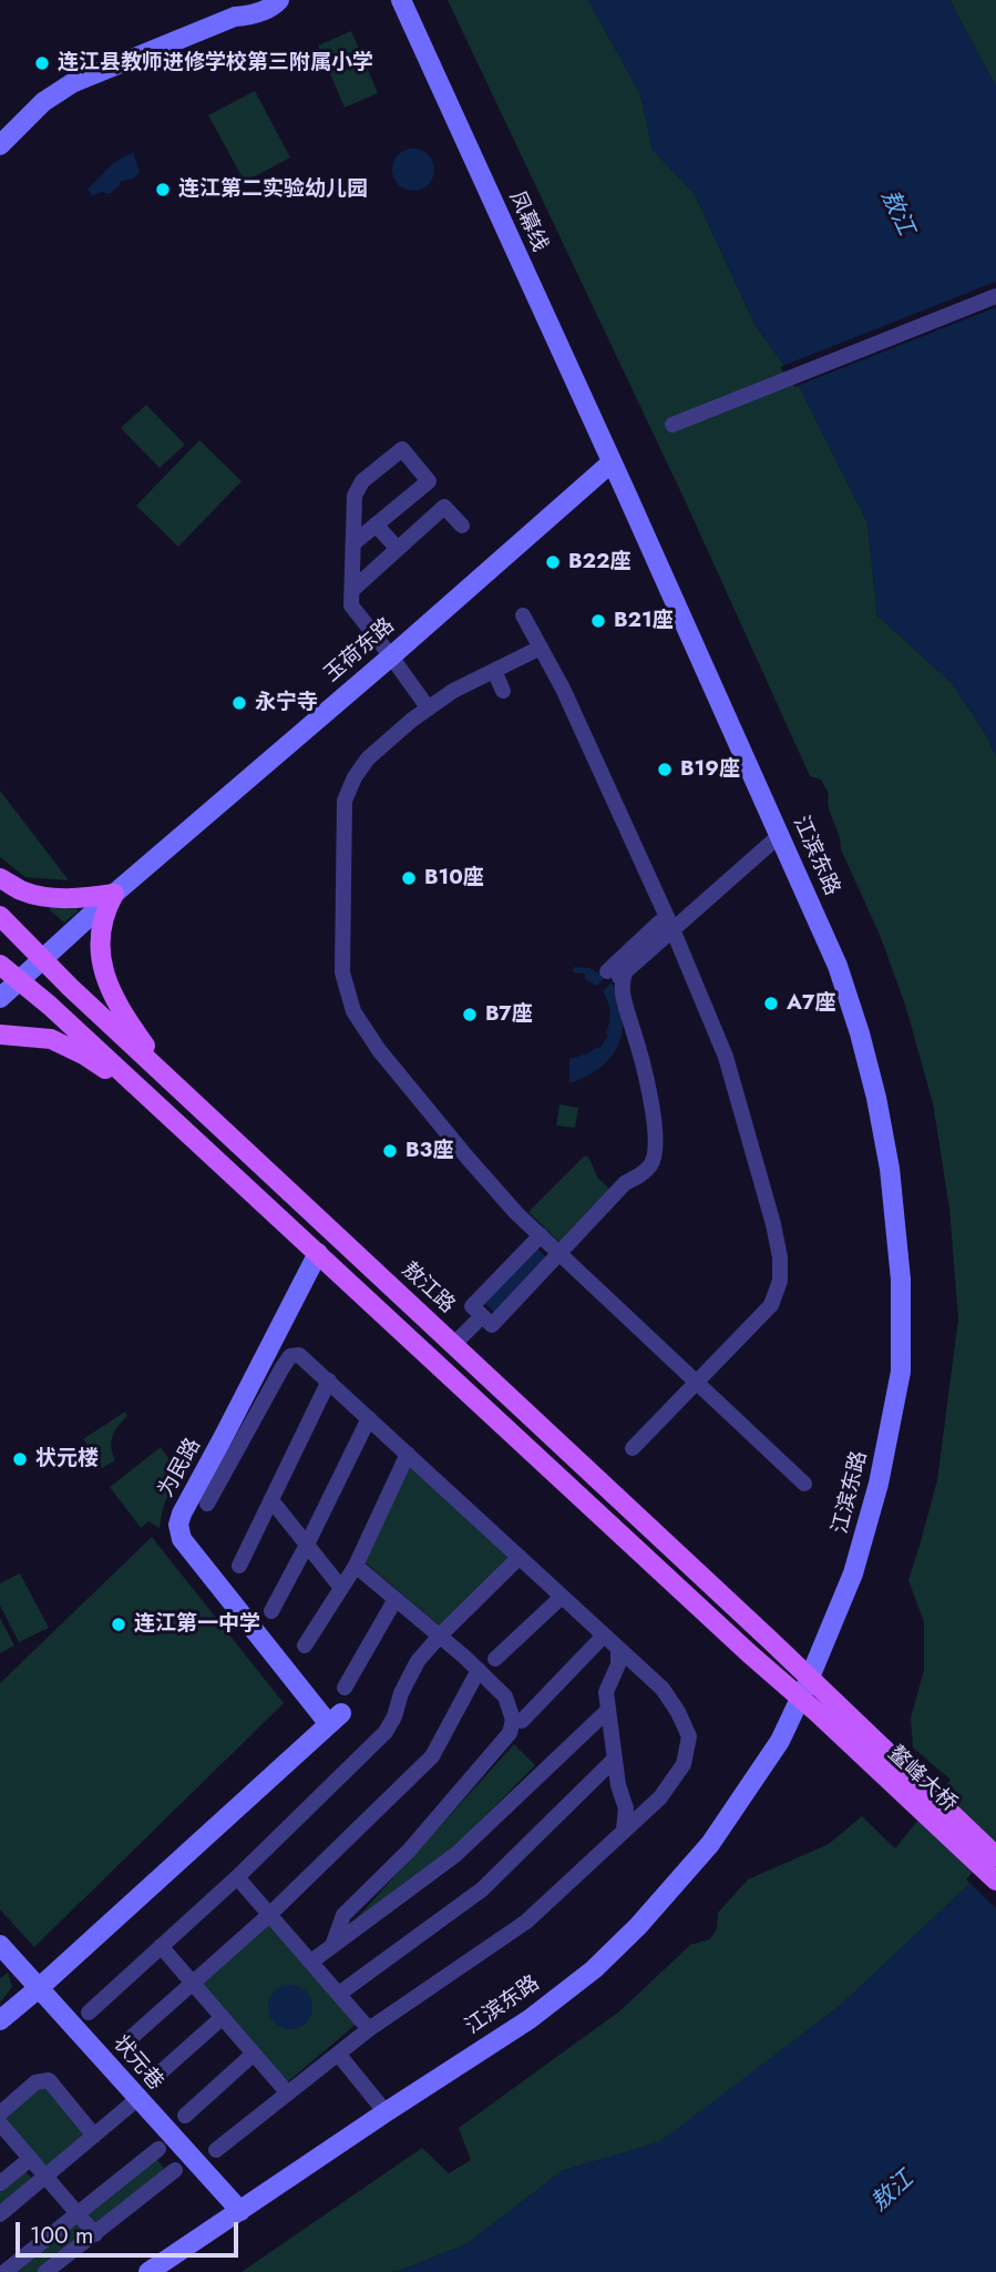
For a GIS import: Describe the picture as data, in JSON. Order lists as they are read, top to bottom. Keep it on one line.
{"streets":{"main road":["凤幕线","玉荷东路","江滨东路","敖江路","为民路","鳌峰大桥","状元巷"]},"crossings":[["凤幕线","玉荷东路"],["凤幕线","江滨东路"],["玉荷东路","江滨东路"],["玉荷东路","敖江路"],["江滨东路","敖江路"],["江滨东路","状元巷"],["敖江路","为民路"],["敖江路","鳌峰大桥"],["为民路","状元巷"]],"water":["敖江"],"places":["连江县教师进修学校第三附属小学","连江第二实验幼儿园","B22座","B21座","永宁寺","B19座","B10座","A7座","B7座","B3座","状元楼","连江第一中学"],"scale_bar":"100 m"}
